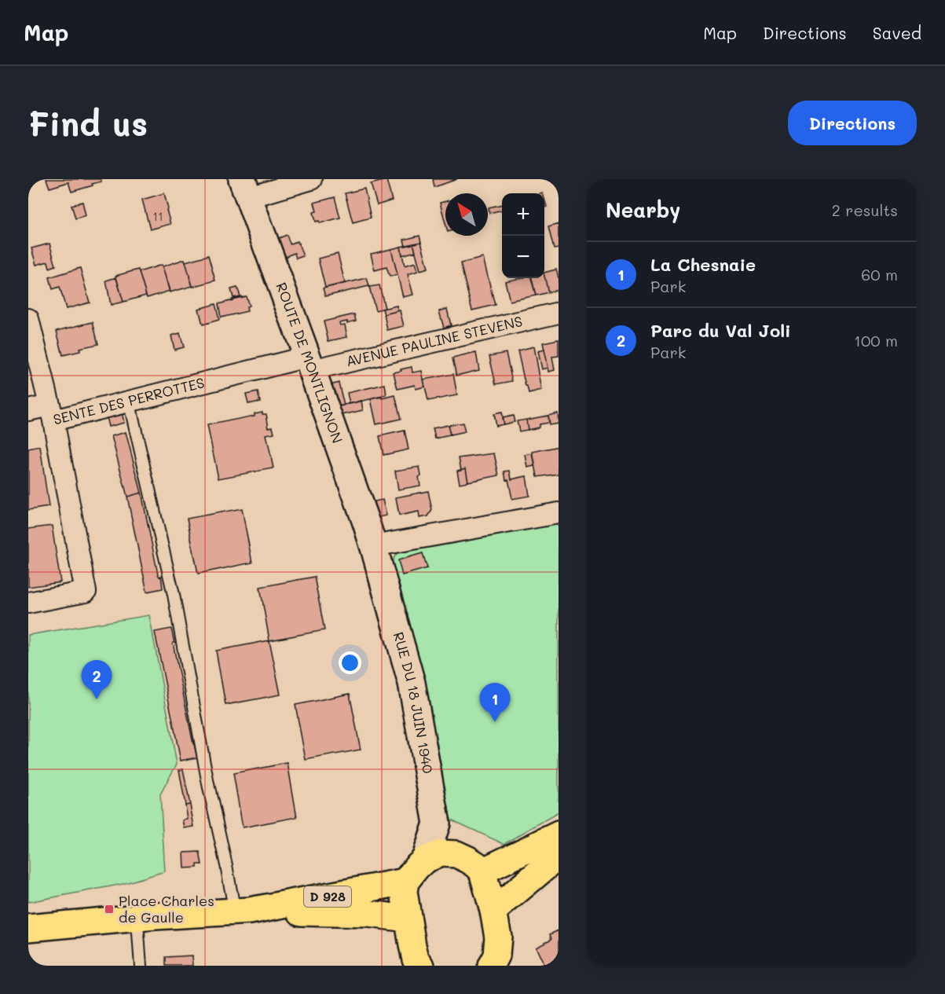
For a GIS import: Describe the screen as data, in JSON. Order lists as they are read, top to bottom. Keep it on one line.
{"streets":{"main road":["ROUTE DE MONTLIGNON","RUE DU 18 JUIN 1940","D 928"],"street":["AVENUE PAULINE STEVENS","SENTE DES PERROTTES"]},"crossings":[["AVENUE PAULINE STEVENS","ROUTE DE MONTLIGNON"],["AVENUE PAULINE STEVENS","SENTE DES PERROTTES"],["ROUTE DE MONTLIGNON","SENTE DES PERROTTES"],["ROUTE DE MONTLIGNON","RUE DU 18 JUIN 1940"]],"places":{"transit":["Place Charles de Gaulle"]},"house_numbers":["11"],"north":"top left","page":{"header":"Map","nav":["Map","Directions","Saved"],"buttons":"Directions","title":"Find us","heading":["Nearby","2 results"],"map_buttons":["+","−"],"list":[{"mark":"1","name":"La Chesnaie","note":"Park","value":"60 m"},{"mark":"2","name":"Parc du Val Joli","note":"Park","value":"100 m"}],"pins":["2","1"]}}
